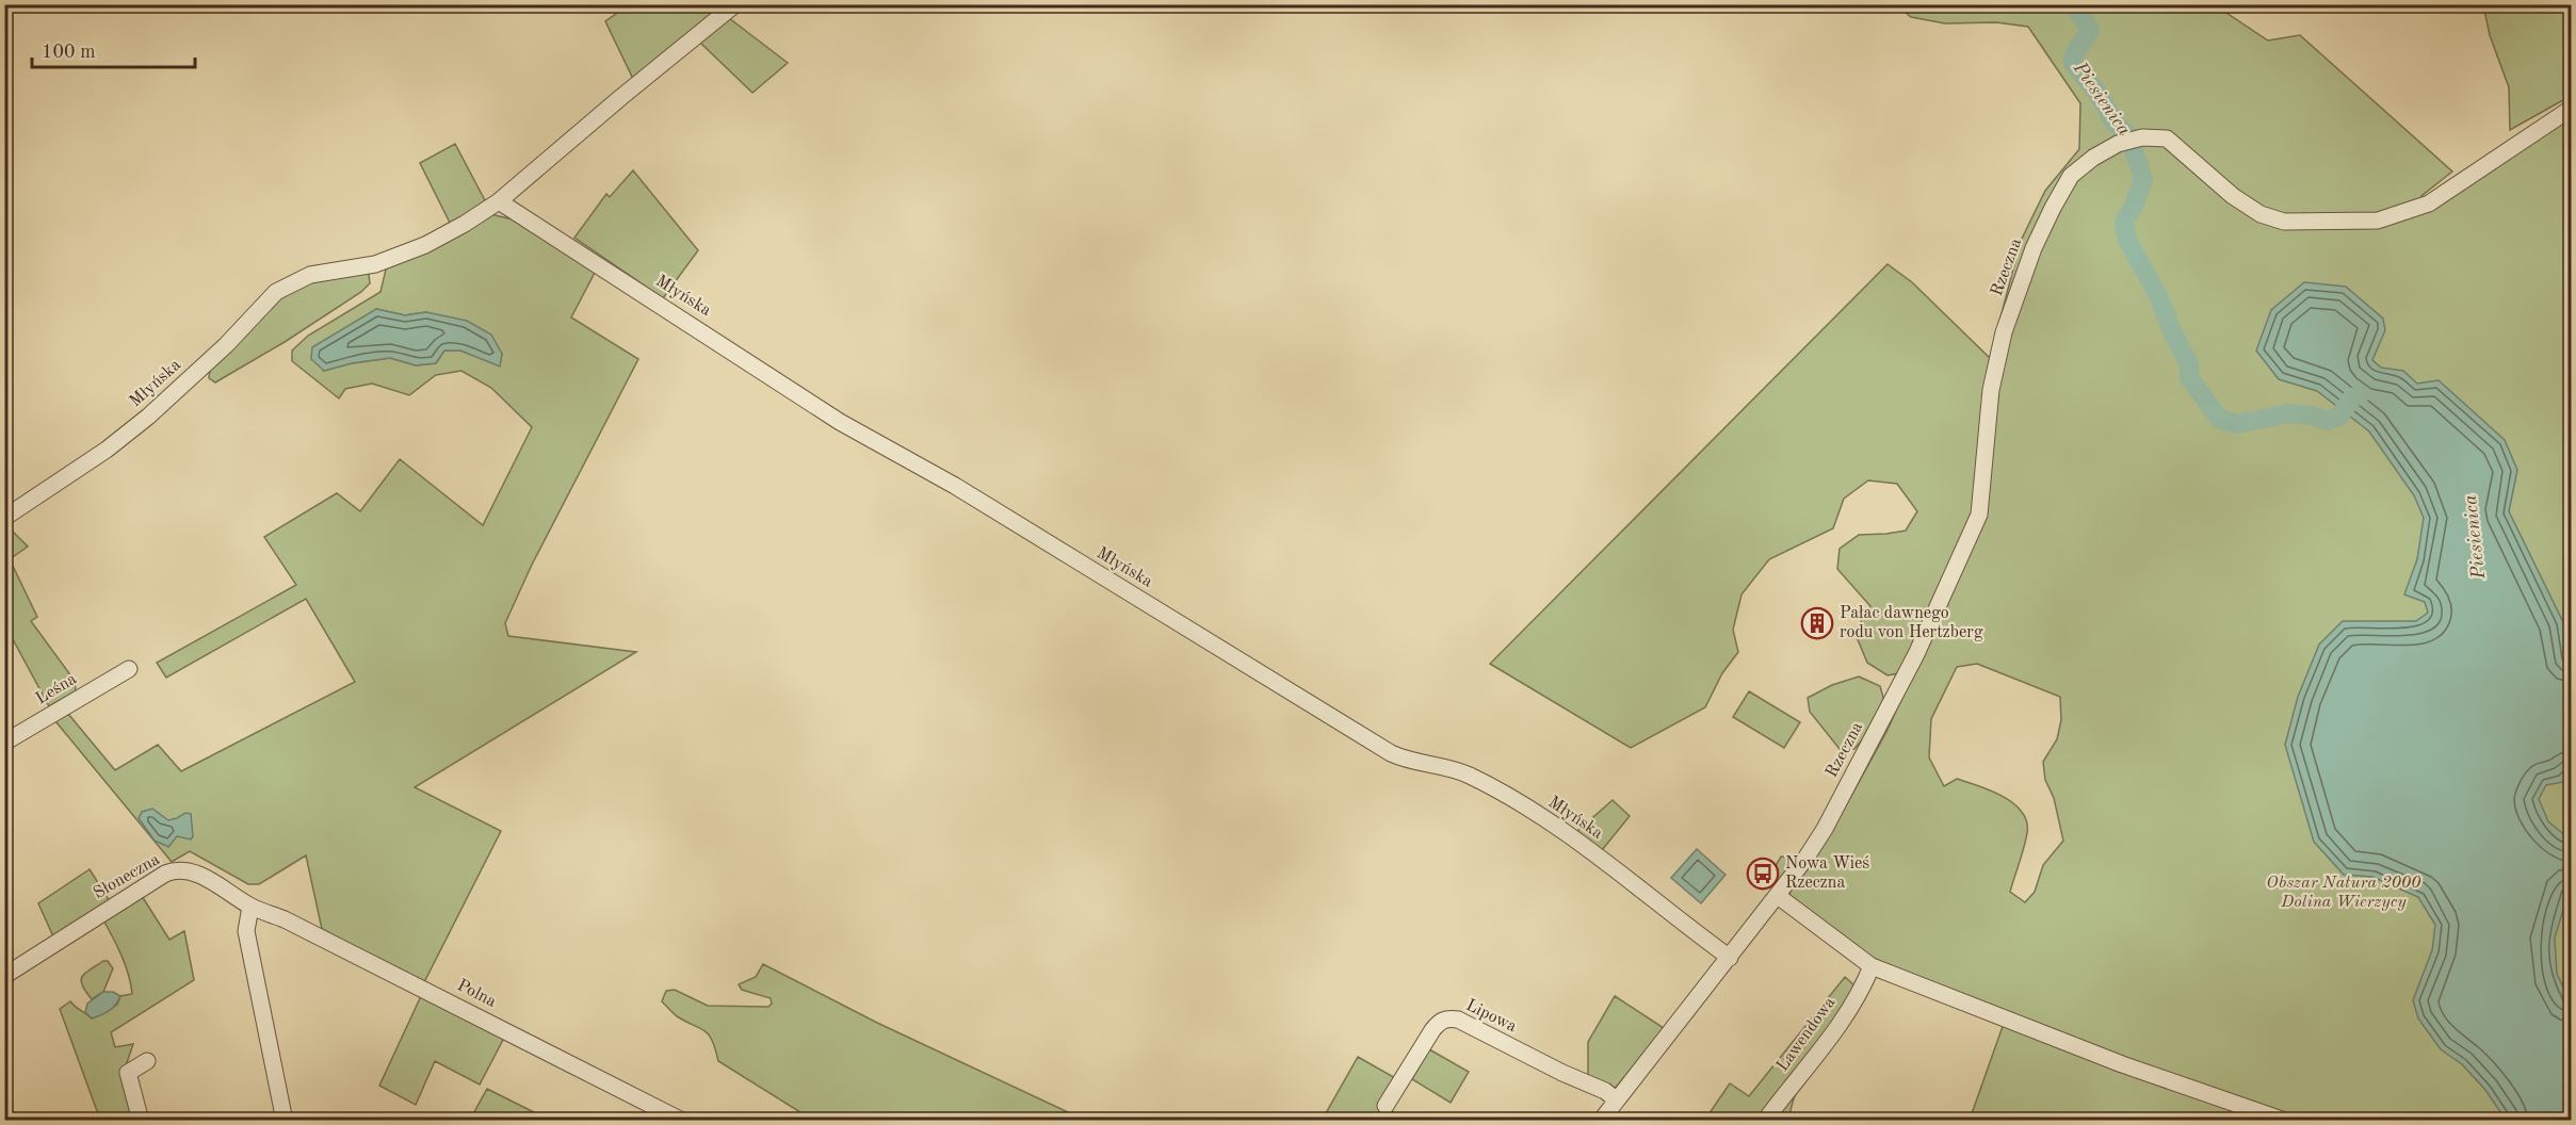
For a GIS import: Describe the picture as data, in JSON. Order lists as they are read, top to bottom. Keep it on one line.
{"streets":{"street":["Rzeczna","Młyńska","Leśna","Słoneczna","Polna","Lipowa","Lawendowa"]},"crossings":[["Rzeczna","Młyńska"],["Rzeczna","Lipowa"],["Słoneczna","Polna"]],"water":["Piesienica"],"parks":["Obszar Natura 2000 Dolina Wierzycy"],"places":{"building":["Pałac dawnego rodu von Hertzberg"],"bus stop":["Nowa Wieś Rzeczna"]},"scale_bar":"100 m"}
